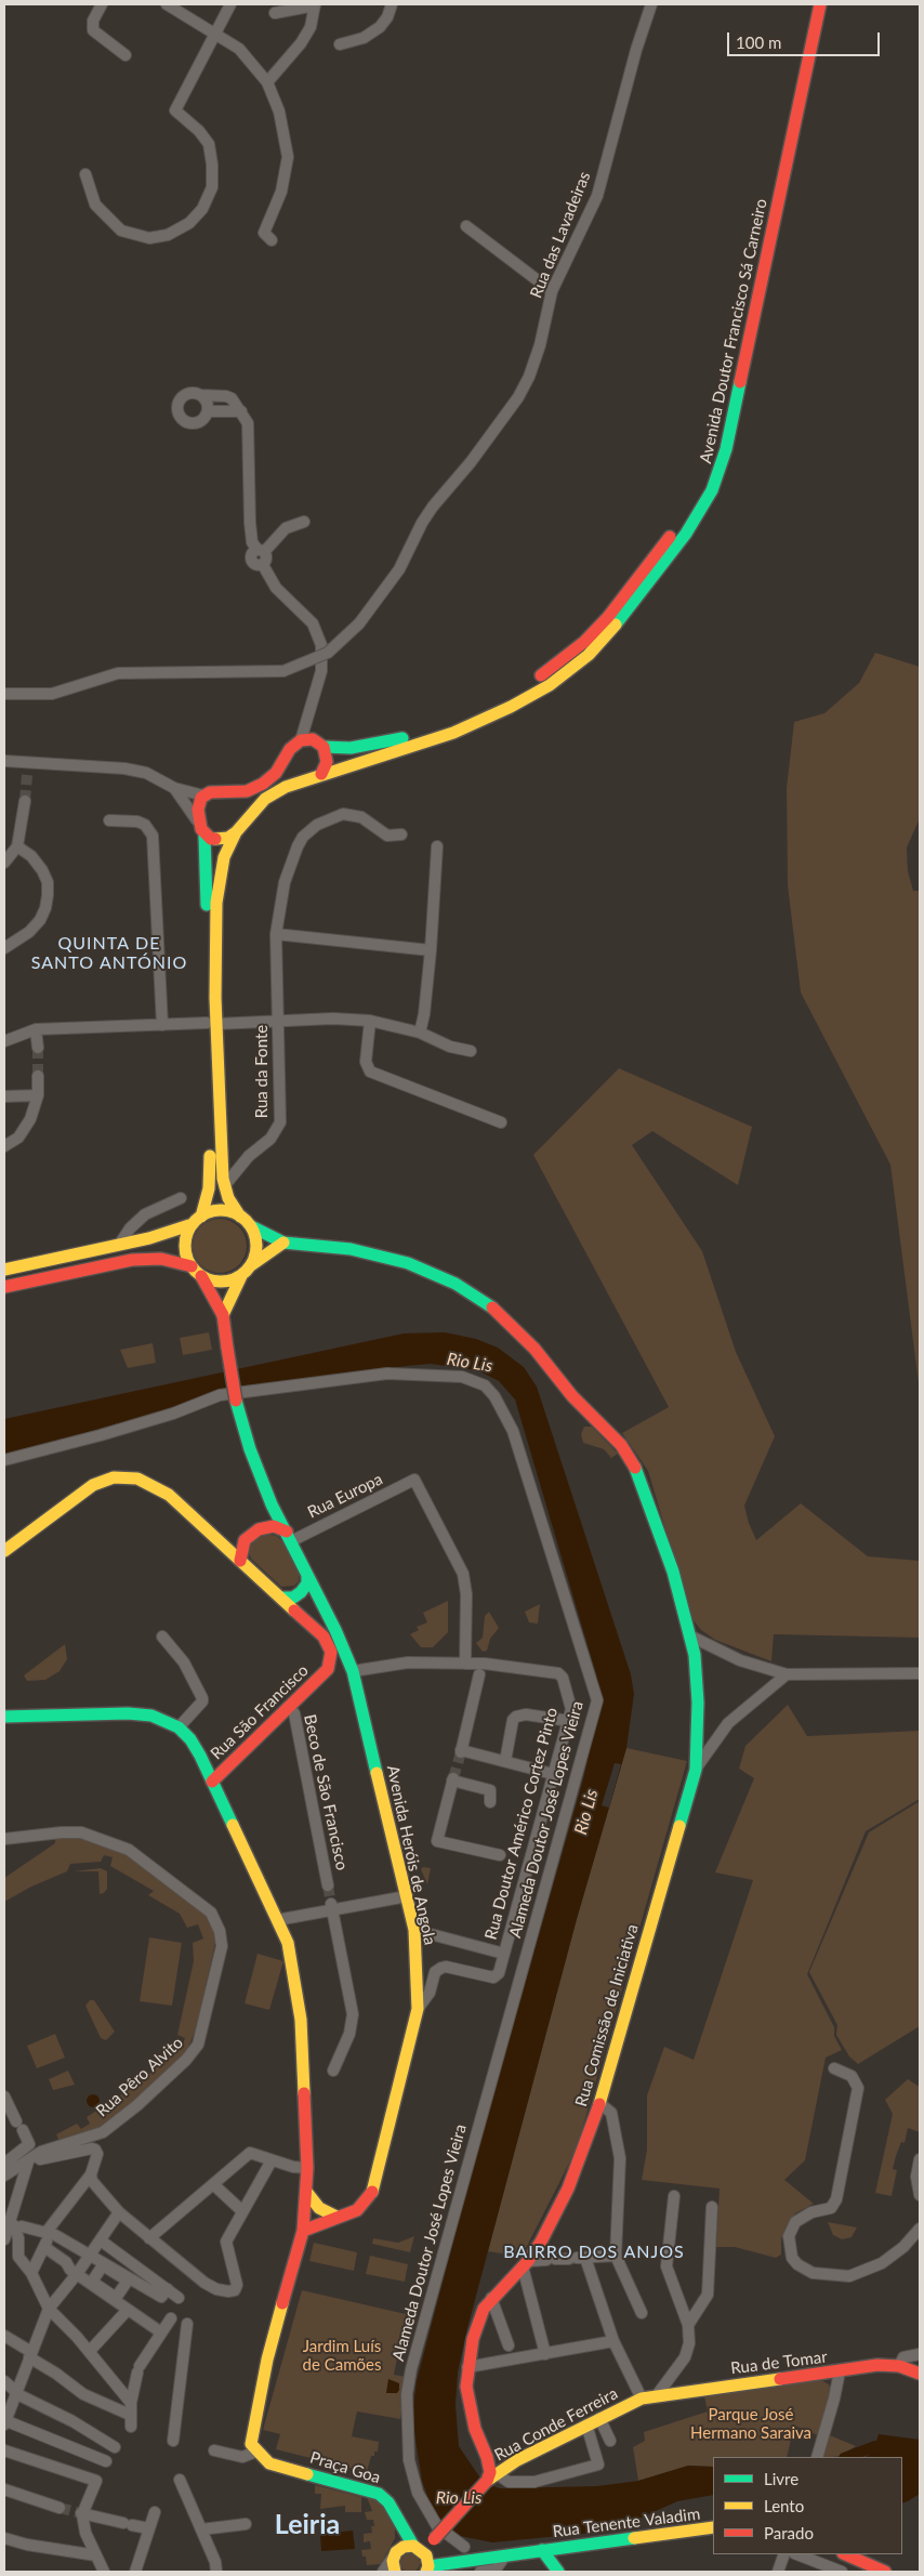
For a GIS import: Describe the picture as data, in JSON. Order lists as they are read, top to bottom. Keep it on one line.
{"streets":{"main road":["Avenida Doutor Francisco Sá Carneiro","Rua São Francisco","Avenida Heróis de Angola","Rua Comissão de Iniciativa","Rua de Tomar","Rua Conde Ferreira","Praça Goa","Rua Tenente Valadim"],"street":["Rua das Lavadeiras","Rua da Fonte","Rua Europa","Beco de São Francisco","Alameda Doutor José Lopes Vieira","Rua Doutor Américo Cortez Pinto","Rua Pêro Alvito"]},"crossings":[["Rua Europa","Rua São Francisco"],["Rua Europa","Avenida Heróis de Angola"],["Rua São Francisco","Beco de São Francisco"],["Rua São Francisco","Rua Doutor Américo Cortez Pinto"],["Rua São Francisco","Avenida Heróis de Angola"],["Rua Doutor Américo Cortez Pinto","Avenida Heróis de Angola"],["Rua de Tomar","Rua Conde Ferreira"],["Rua Conde Ferreira","Praça Goa"],["Praça Goa","Rua Tenente Valadim"]],"districts":["QUINTA DE SANTO ANTÓNIO","BAIRRO DOS ANJOS","Leiria"],"water":["Rio Lis"],"parks":["Jardim Luís de Camões","Parque José Hermano Saraiva"],"legend":["Livre","Lento","Parado"],"scale_bar":"100 m"}
